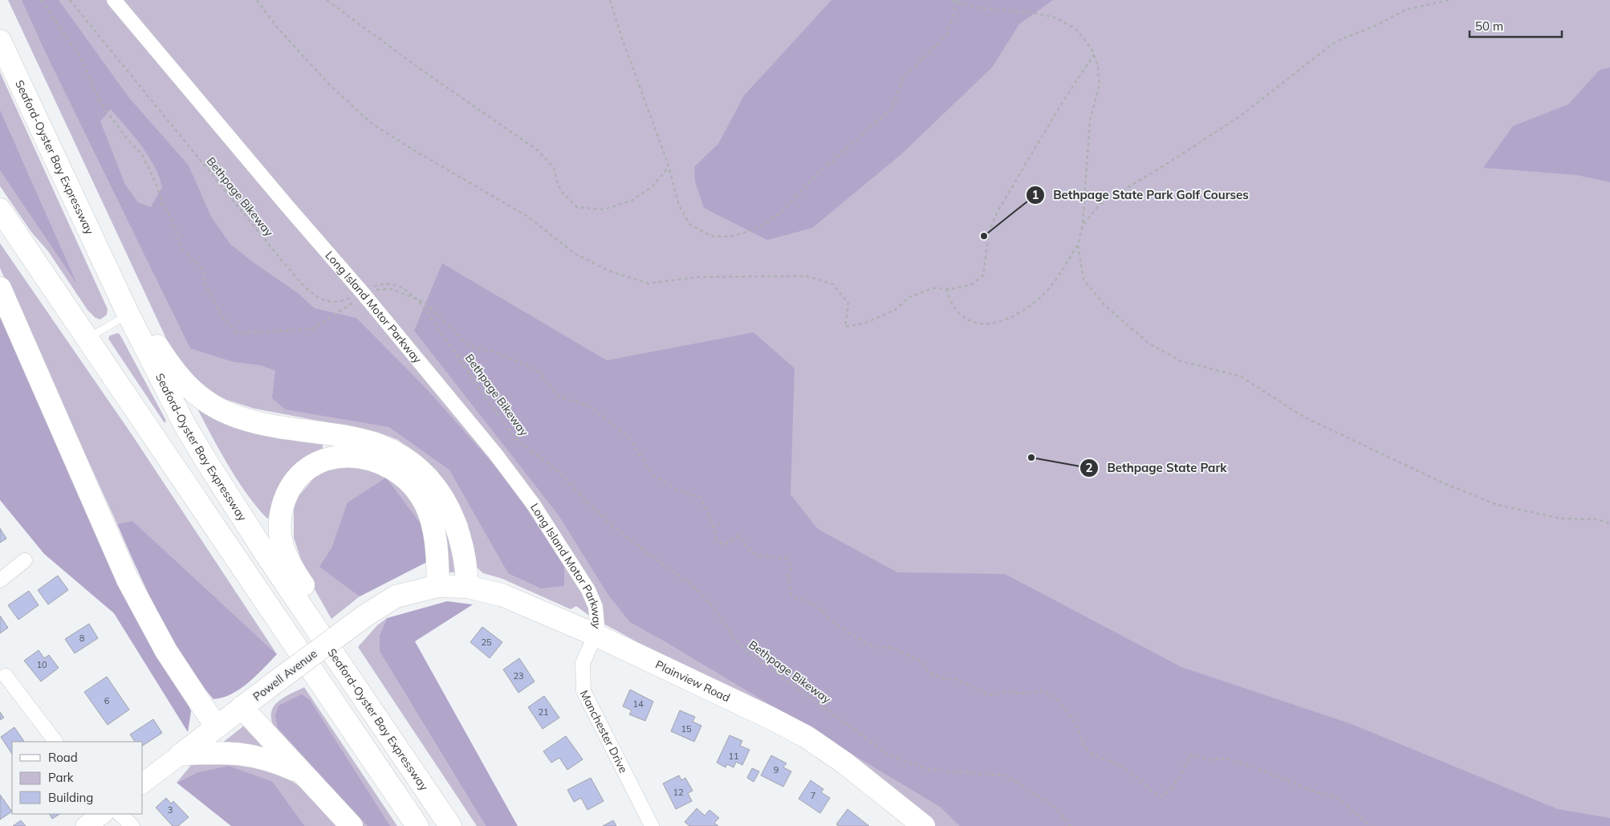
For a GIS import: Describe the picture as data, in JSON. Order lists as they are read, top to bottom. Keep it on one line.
{"streets":{"main road":["Seaford-Oyster Bay Expressway","Powell Avenue","Plainview Road"],"street":["Long Island Motor Parkway","Manchester Drive"],"path":["Bethpage Bikeway"]},"crossings":[["Bethpage Bikeway","Long Island Motor Parkway"],["Long Island Motor Parkway","Plainview Road"],["Long Island Motor Parkway","Manchester Drive"],["Powell Avenue","Plainview Road"],["Plainview Road","Manchester Drive"]],"places":["Bethpage State Park Golf Courses","Bethpage State Park"],"house_numbers":["8","25","10","23","6","14","21","15","11","9","12","7","3"],"legend":["Road","Park","Building"],"scale_bar":"50 m"}
